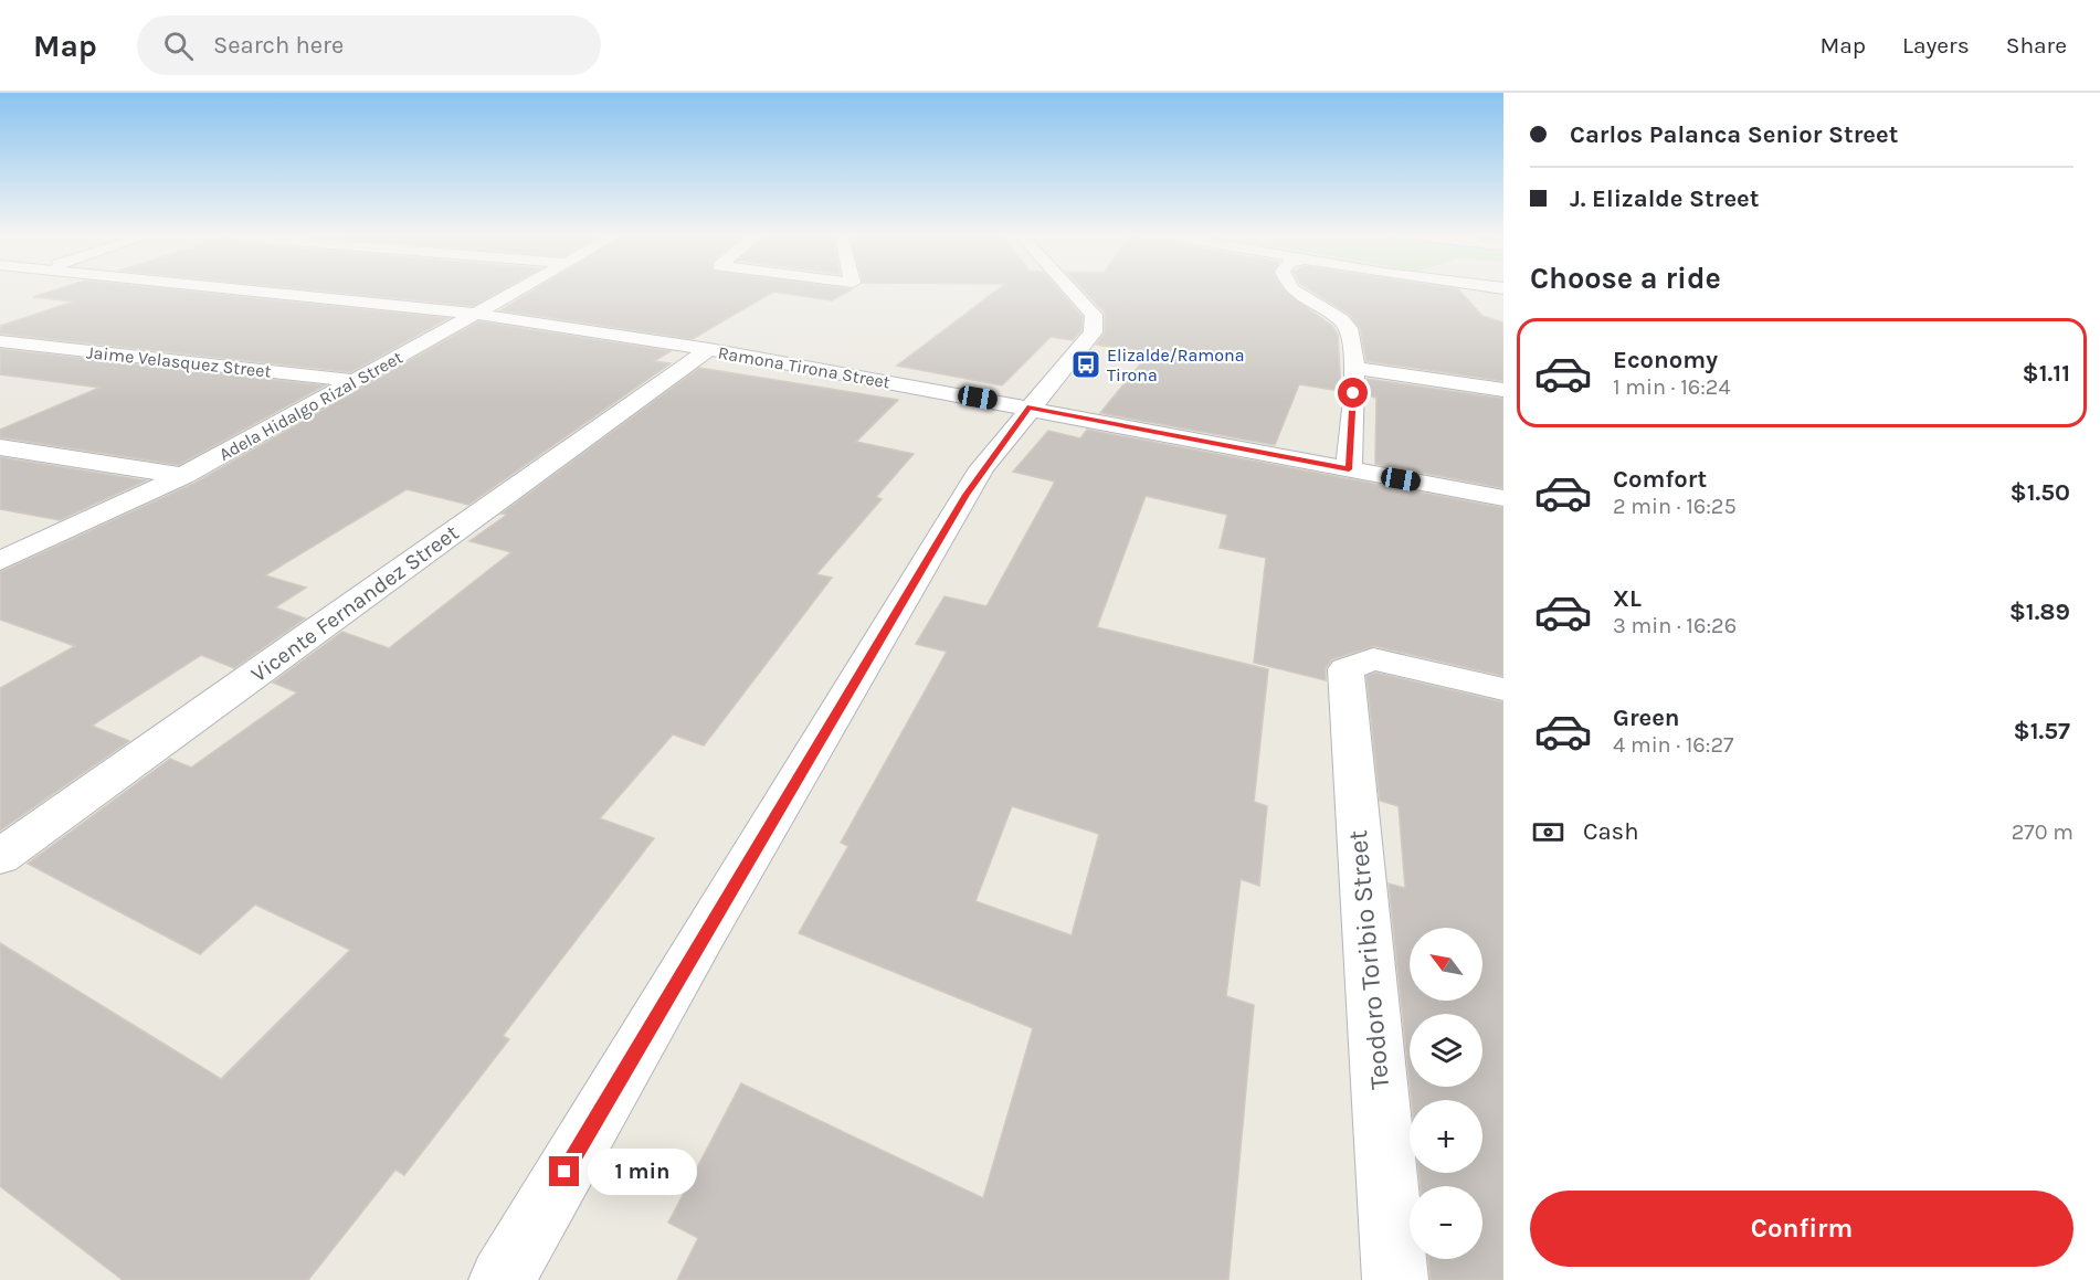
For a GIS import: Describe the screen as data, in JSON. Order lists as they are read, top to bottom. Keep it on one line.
{"streets":{"street":["Jaime Velasquez Street","Ramona Tirona Street","Adela Hidalgo Rizal Street","Vicente Fernandez Street","Teodoro Toribio Street"]},"crossings":[["Jaime Velasquez Street","Adela Hidalgo Rizal Street"],["Ramona Tirona Street","Adela Hidalgo Rizal Street"],["Ramona Tirona Street","Vicente Fernandez Street"]],"places":{"bus stop":["Elizalde/Ramona Tirona"]},"north":"top left","page":{"header":"Map","search":"Search here","nav":["Map","Layers","Share"],"banner":["Carlos Palanca Senior Street","J. Elizalde Street"],"heading":"Choose a ride","list":[{"name":"Economy","note":"1 min · 16:24","value":"$1.11"},{"name":"Comfort","note":"2 min · 16:25","value":"$1.50"},{"name":"XL","note":"3 min · 16:26","value":"$1.89"},{"name":"Green","note":"4 min · 16:27","value":"$1.57"}],"pay":["Cash","270 m"],"map_buttons":["+","−"],"bubble":"1 min","buttons":"Confirm"}}
